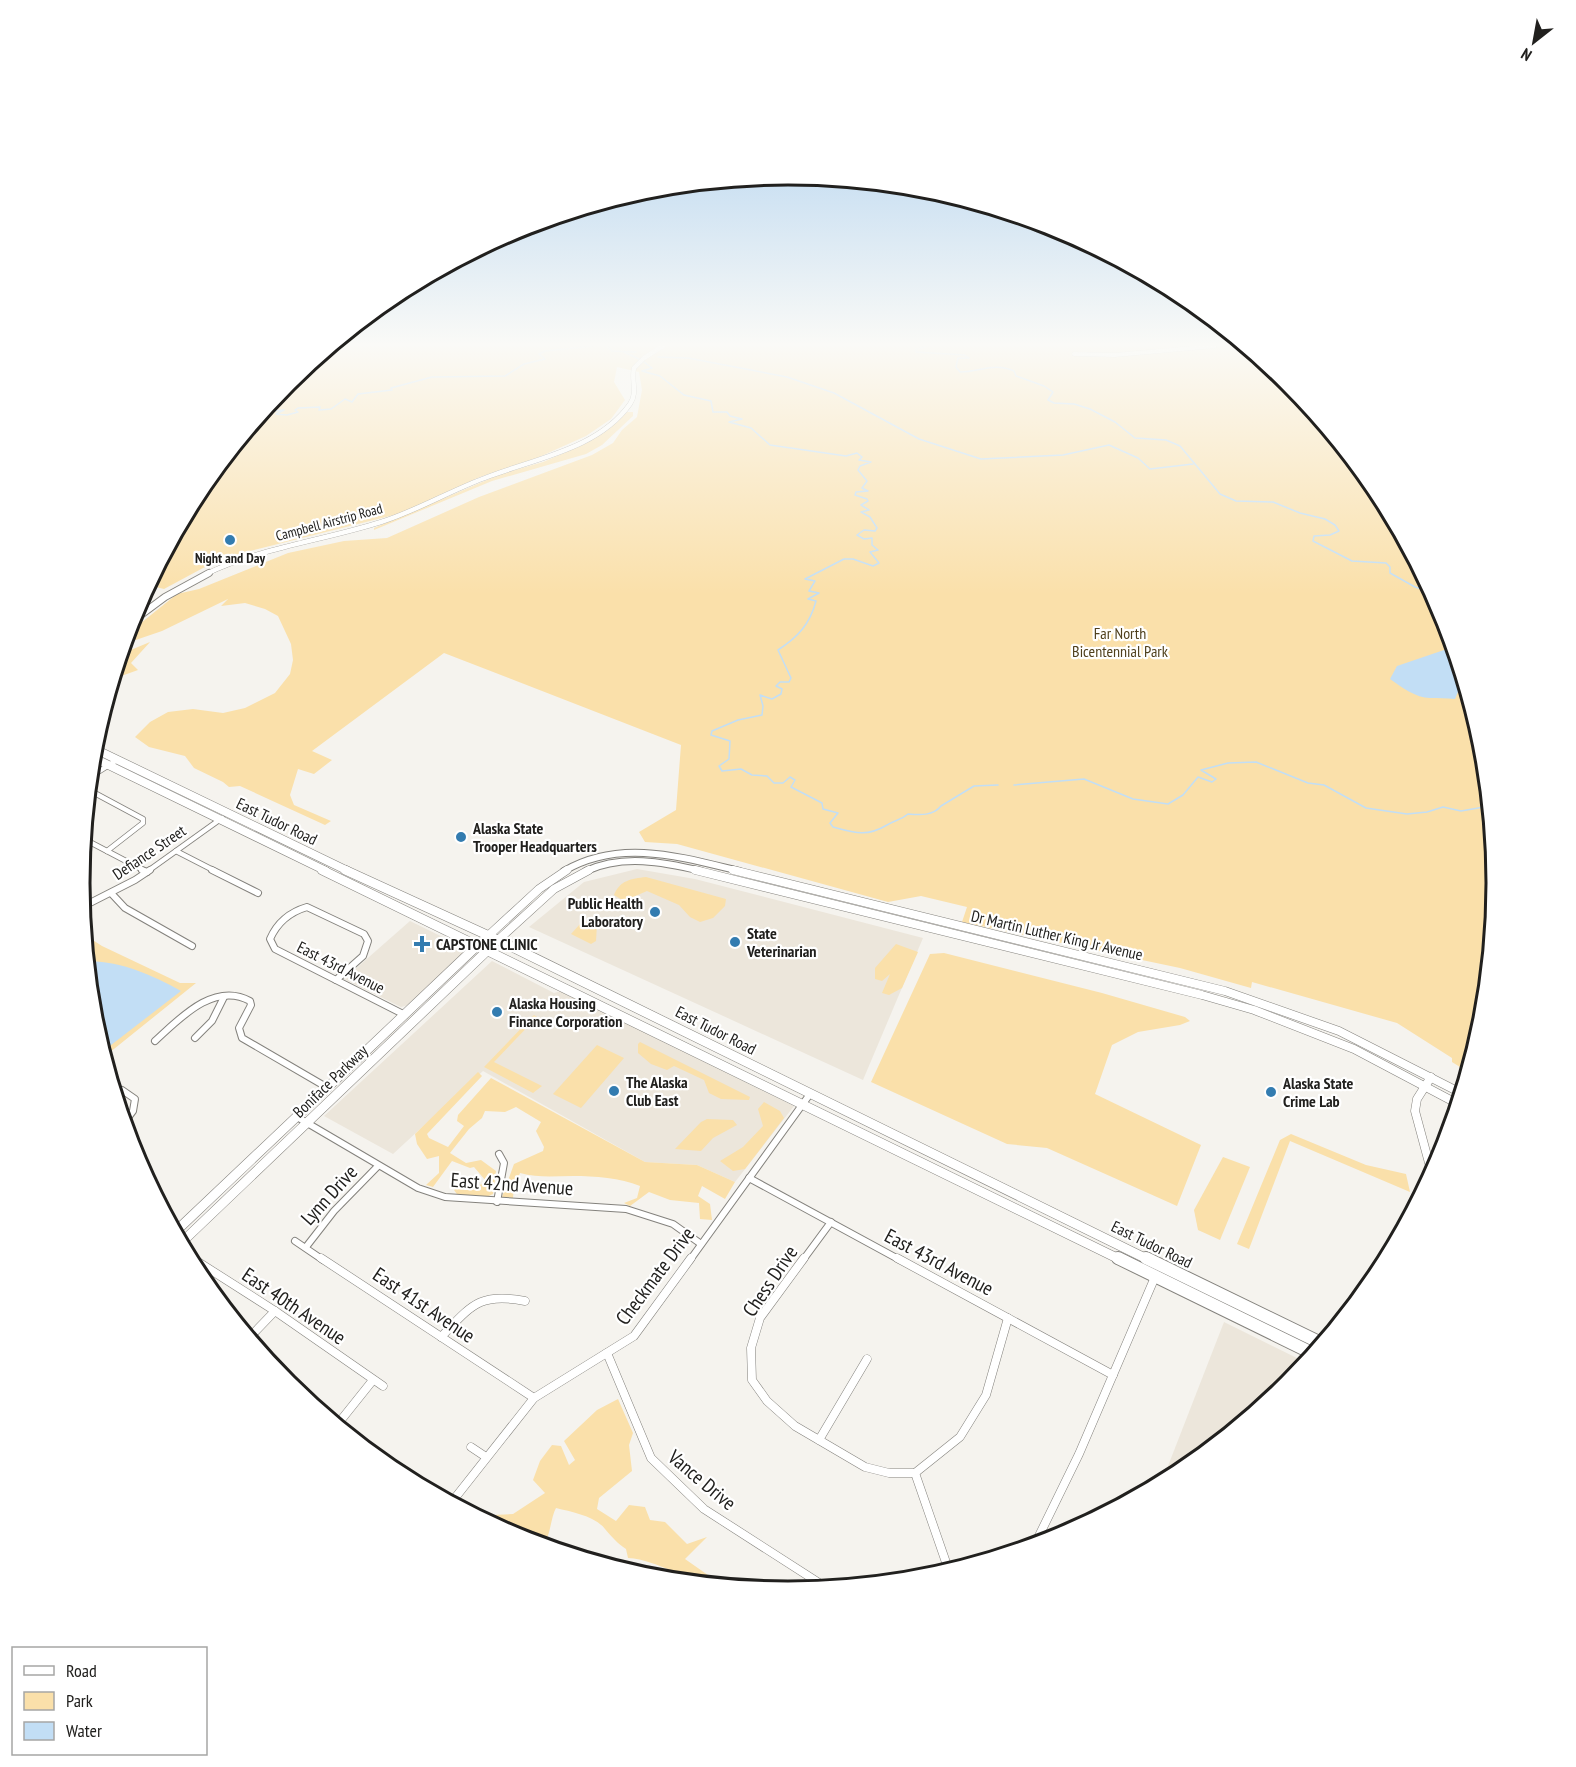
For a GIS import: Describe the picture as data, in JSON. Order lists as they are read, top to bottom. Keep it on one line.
{"streets":{"main road":["East Tudor Road","Boniface Parkway"],"street":["Campbell Airstrip Road","Defiance Street","Dr Martin Luther King Jr Avenue","East 43rd Avenue","East 42nd Avenue","Lynn Drive","Checkmate Drive","Chess Drive","East 41st Avenue","East 40th Avenue","Vance Drive"]},"crossings":[["East Tudor Road","Defiance Street"],["East Tudor Road","Dr Martin Luther King Jr Avenue"],["East Tudor Road","Boniface Parkway"],["East Tudor Road","Checkmate Drive"],["Dr Martin Luther King Jr Avenue","Boniface Parkway"],["East 43rd Avenue","Boniface Parkway"],["East 43rd Avenue","Checkmate Drive"],["East 43rd Avenue","Chess Drive"],["Boniface Parkway","East 42nd Avenue"],["East 42nd Avenue","Lynn Drive"],["East 42nd Avenue","Checkmate Drive"],["Lynn Drive","East 41st Avenue"],["Checkmate Drive","East 41st Avenue"],["Checkmate Drive","Vance Drive"]],"parks":["Far North Bicentennial Park"],"places":{"other":["Night and Day","Alaska State Trooper Headquarters","Public Health Laboratory","State Veterinarian","Alaska Housing Finance Corporation","The Alaska Club East","Alaska State Crime Lab"],"health":["CAPSTONE CLINIC"]},"legend":["Road","Park","Water"],"north":"bottom left"}
